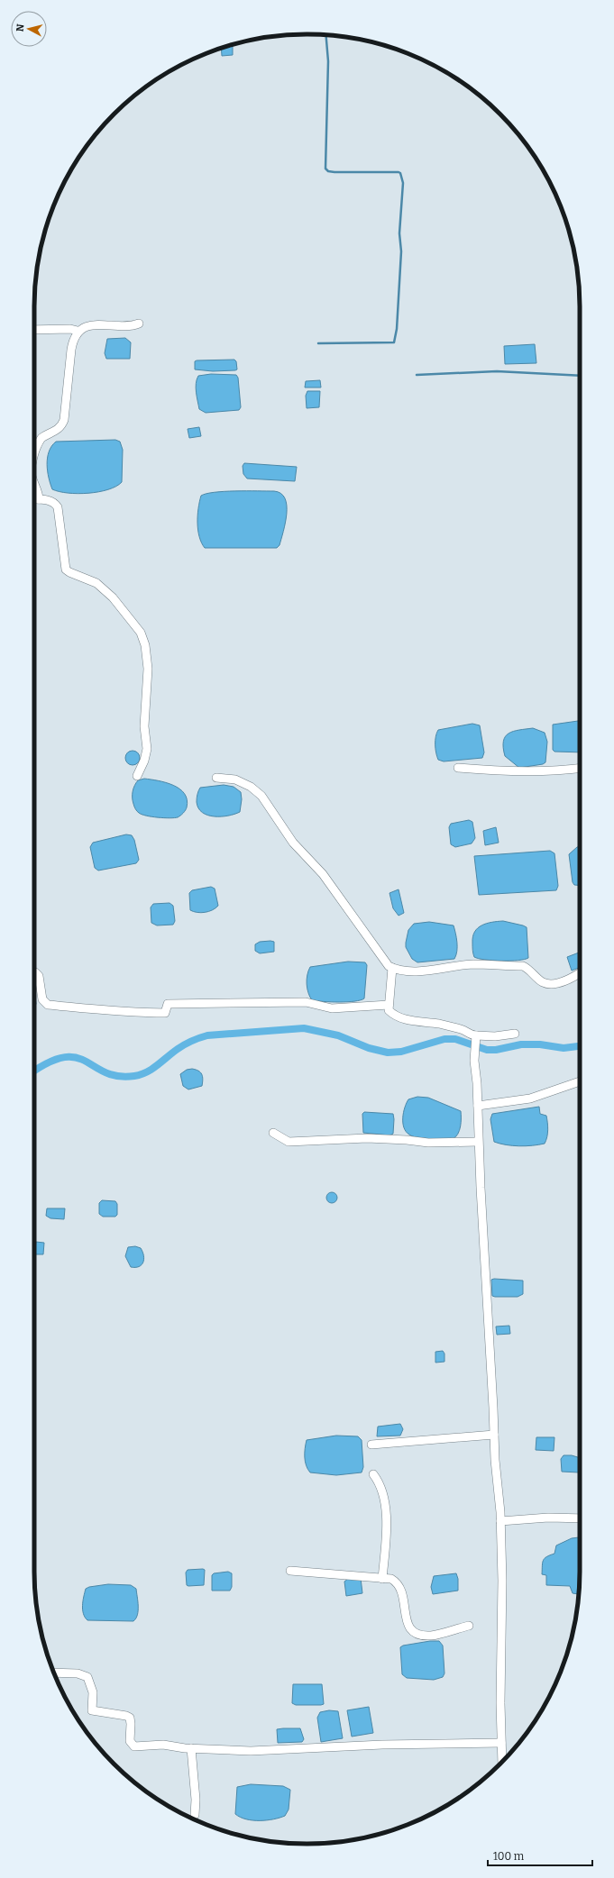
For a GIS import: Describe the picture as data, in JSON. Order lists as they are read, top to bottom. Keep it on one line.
{"scale_bar":"100 m","north":"left"}
